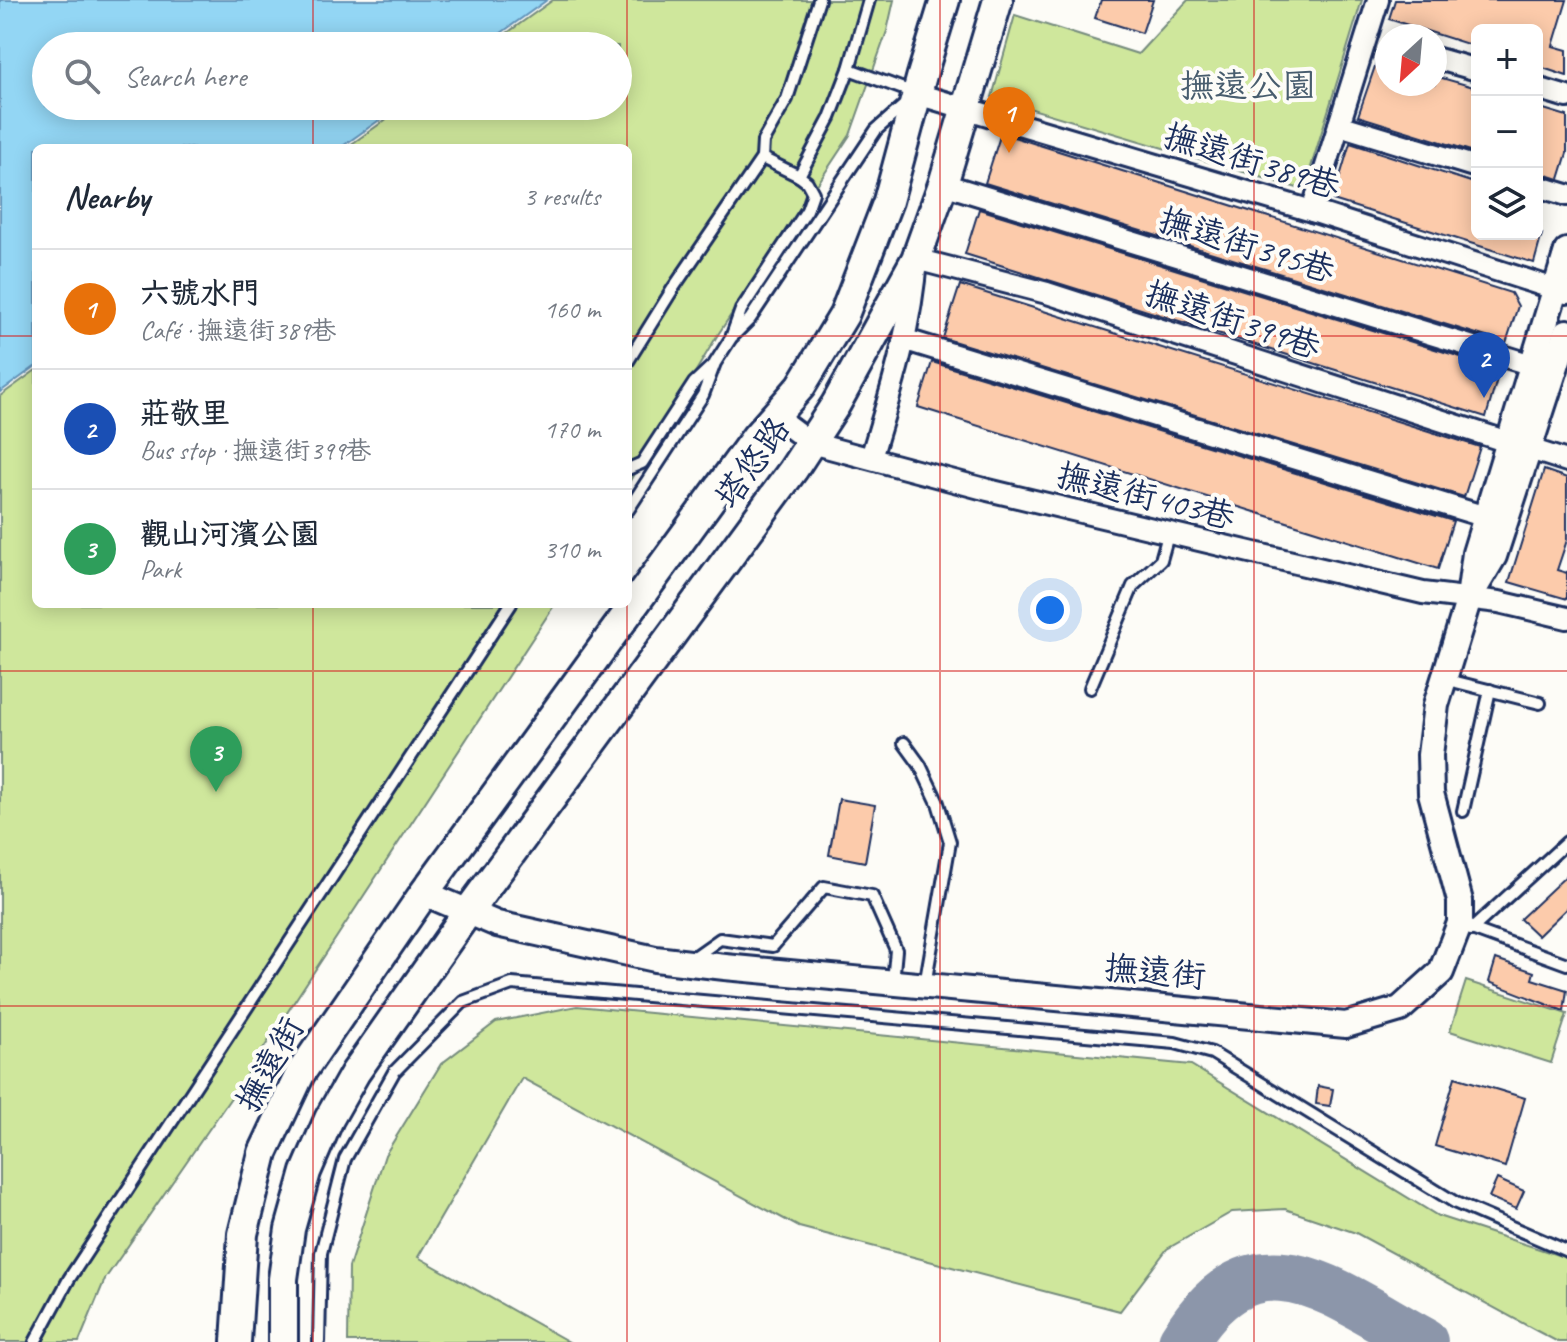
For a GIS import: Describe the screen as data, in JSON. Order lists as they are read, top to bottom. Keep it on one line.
{"streets":{"main road":["塔悠路","撫遠街"],"street":["撫遠街389巷","撫遠街395巷","撫遠街399巷","撫遠街403巷"]},"crossings":[["撫遠街389巷","塔悠路"],["撫遠街389巷","撫遠街"],["撫遠街395巷","塔悠路"],["撫遠街395巷","撫遠街"],["撫遠街399巷","塔悠路"],["撫遠街399巷","撫遠街"],["塔悠路","撫遠街403巷"],["塔悠路","撫遠街"],["撫遠街403巷","撫遠街"]],"parks":["撫遠公園"],"north":"bottom left","page":{"map_buttons":["+","−"],"search":"Search here","pins":["1","2","3"],"heading":["Nearby","3 results"],"list":[{"mark":"1","name":"六號水門","note":"Café · 撫遠街389巷","value":"160 m"},{"mark":"2","name":"莊敬里","note":"Bus stop · 撫遠街399巷","value":"170 m"},{"mark":"3","name":"觀山河濱公園","note":"Park","value":"310 m"}]}}
